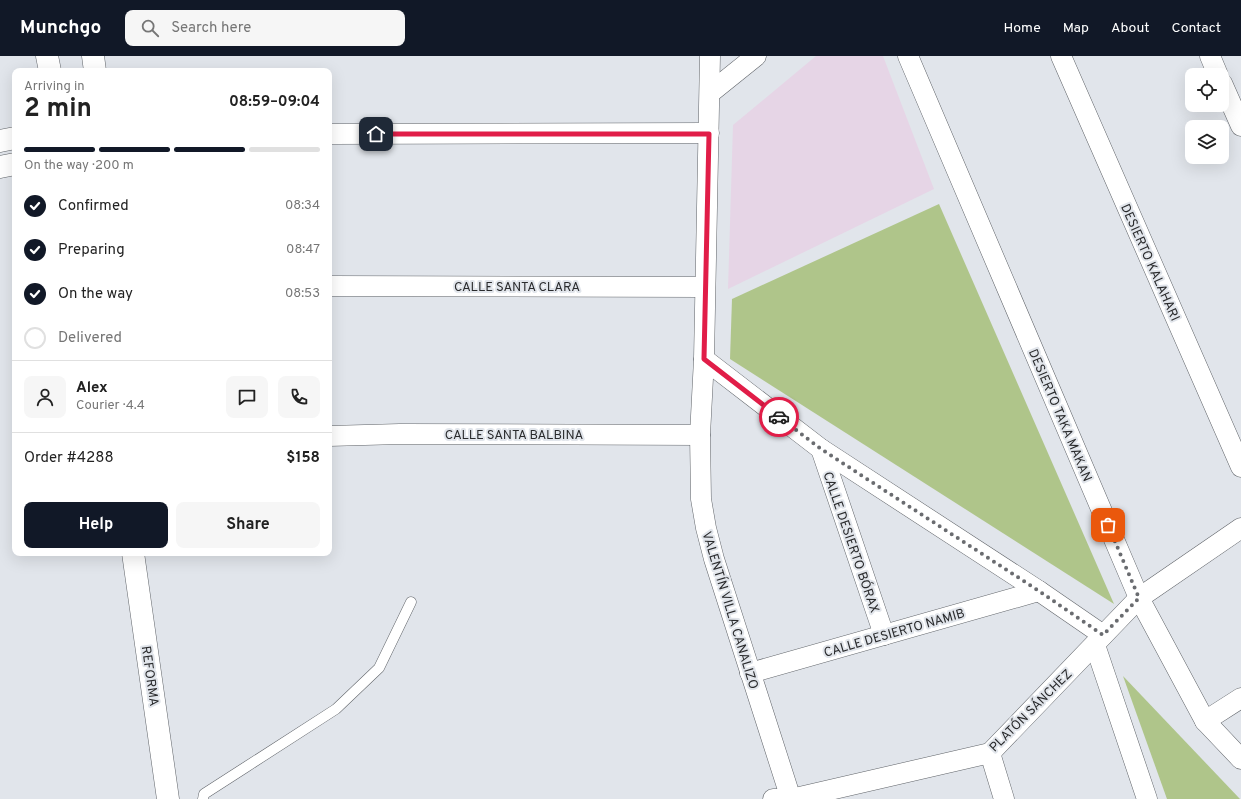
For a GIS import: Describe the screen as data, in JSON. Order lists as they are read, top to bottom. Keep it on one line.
{"streets":{"street":["DESIERTO KALAHARI","CALLE SANTA CLARA","DESIERTO TAKA MAKAN","CALLE SANTA BALBINA","CALLE DESIERTO BÓRAX","VALENTÍN VILLA CANALIZO","CALLE DESIERTO NAMIB","REFORMA","PLATÓN SÁNCHEZ"]},"crossings":[["CALLE SANTA CLARA","VALENTÍN VILLA CANALIZO"],["DESIERTO TAKA MAKAN","PLATÓN SÁNCHEZ"],["CALLE SANTA BALBINA","VALENTÍN VILLA CANALIZO"],["CALLE DESIERTO BÓRAX","CALLE DESIERTO NAMIB"],["VALENTÍN VILLA CANALIZO","CALLE DESIERTO NAMIB"],["VALENTÍN VILLA CANALIZO","PLATÓN SÁNCHEZ"]],"page":{"header":"Munchgo","search":"Search here","nav":["Home","Map","About","Contact"],"heading":["2 min","Arriving in","08:59–09:04"],"panel":["Alex","Courier · 4.4","Order #4288","$158"],"bar":"On the way · 200 m","list":[["Confirmed","08:34"],["Preparing","08:47"],["On the way","08:53"],"Delivered"],"buttons":["Help","Share"]}}
